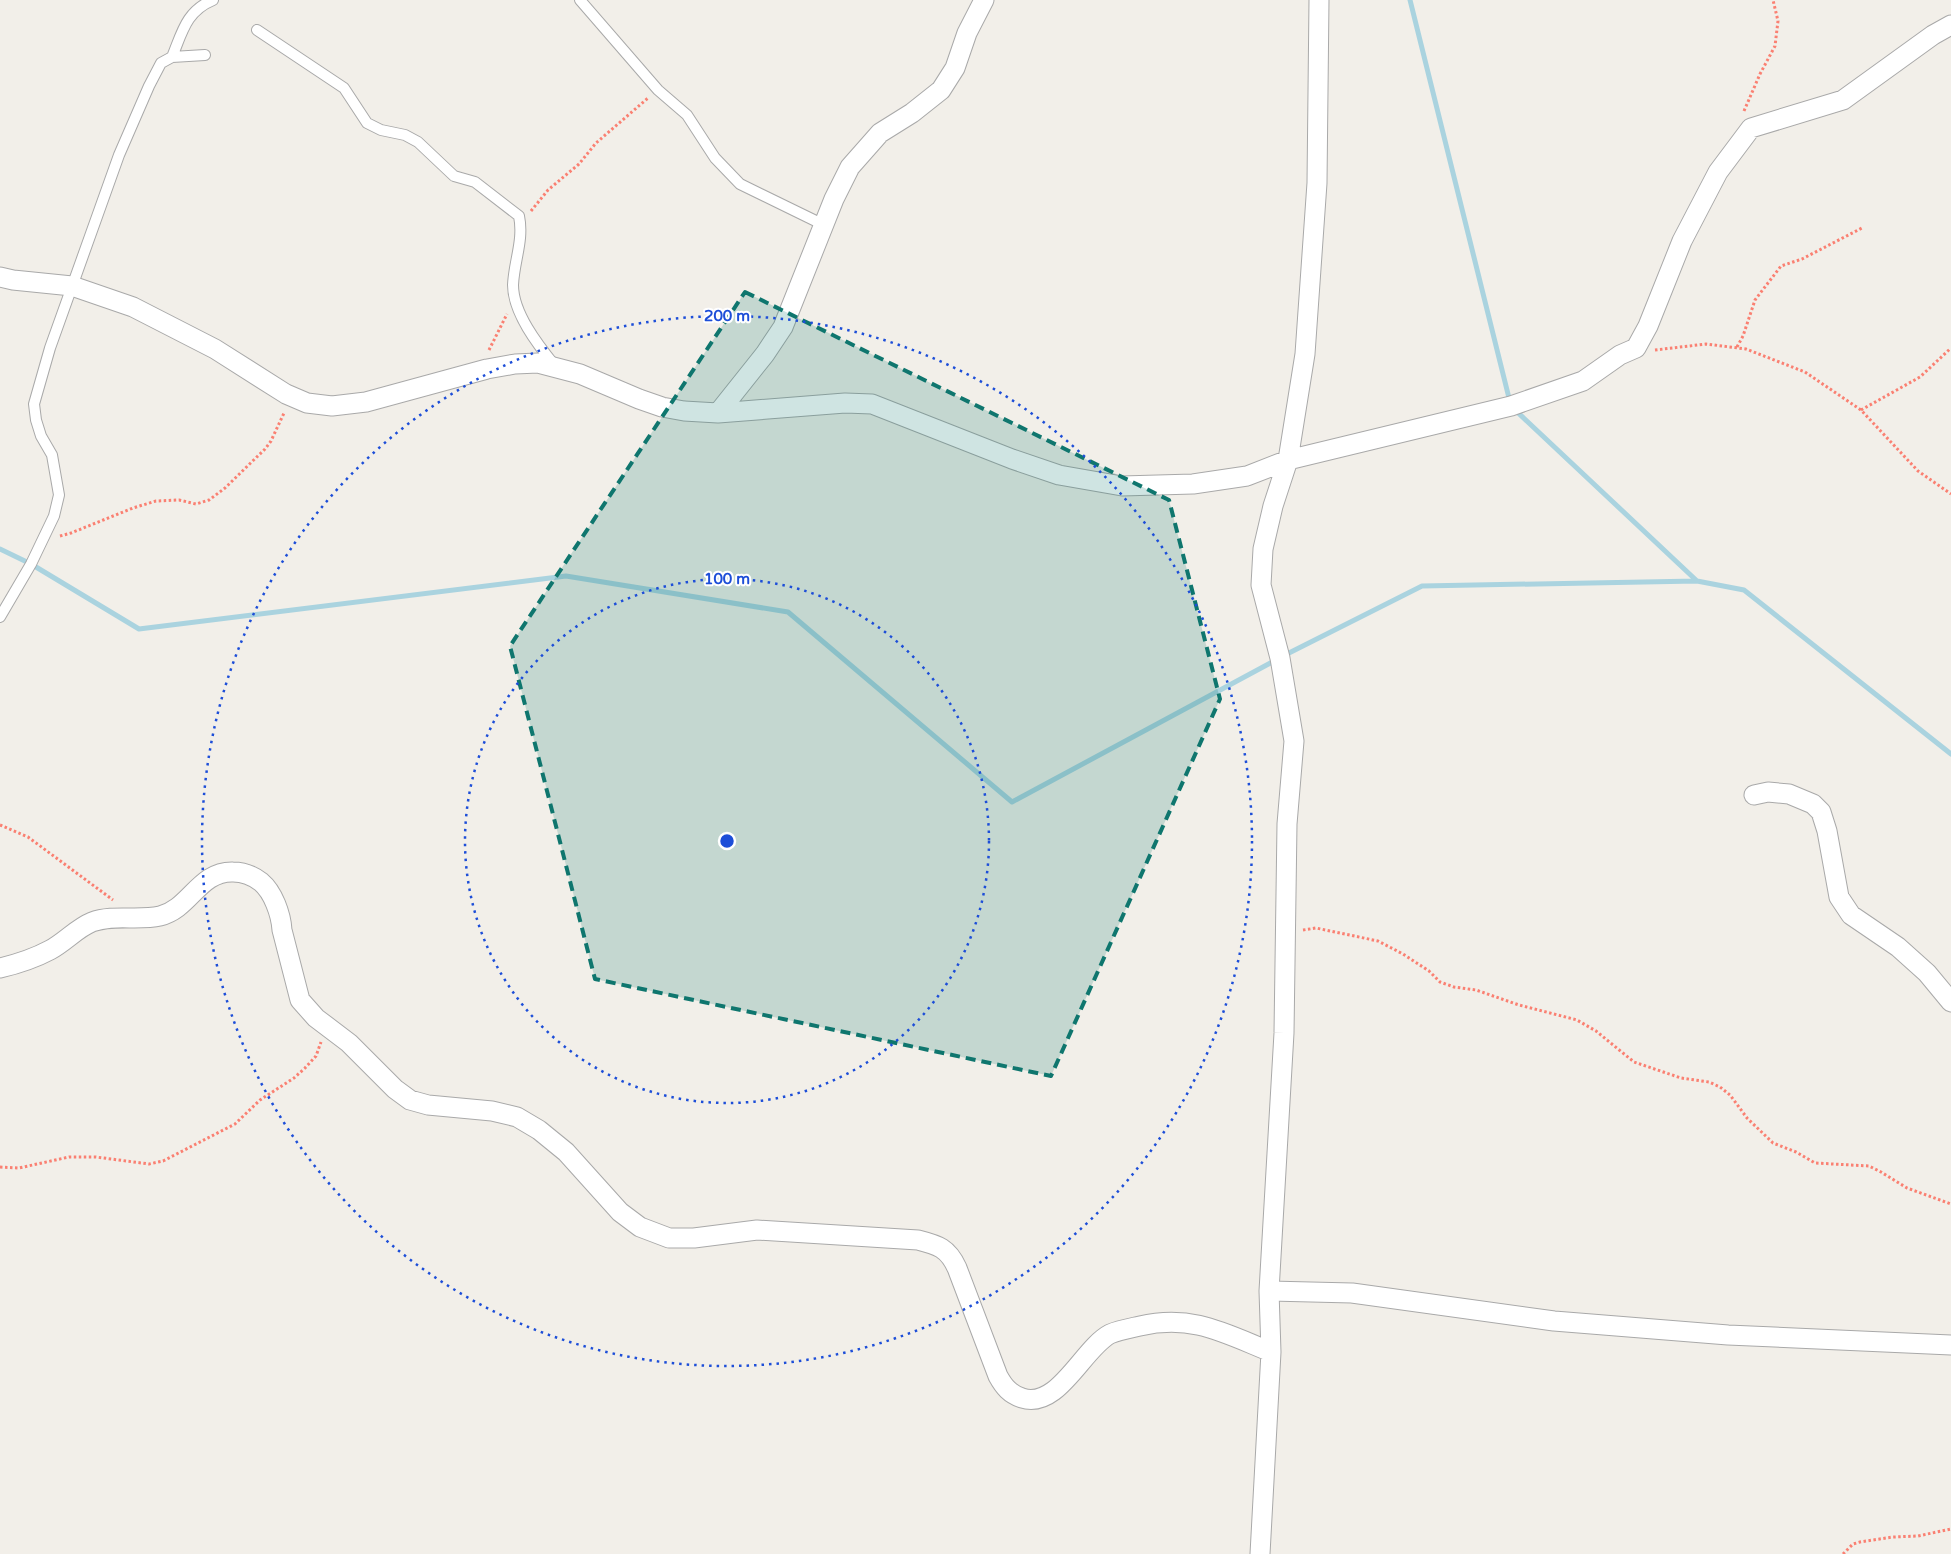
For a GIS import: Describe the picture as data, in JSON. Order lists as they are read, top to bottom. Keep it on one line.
{"rings":["200 m","100 m"]}
